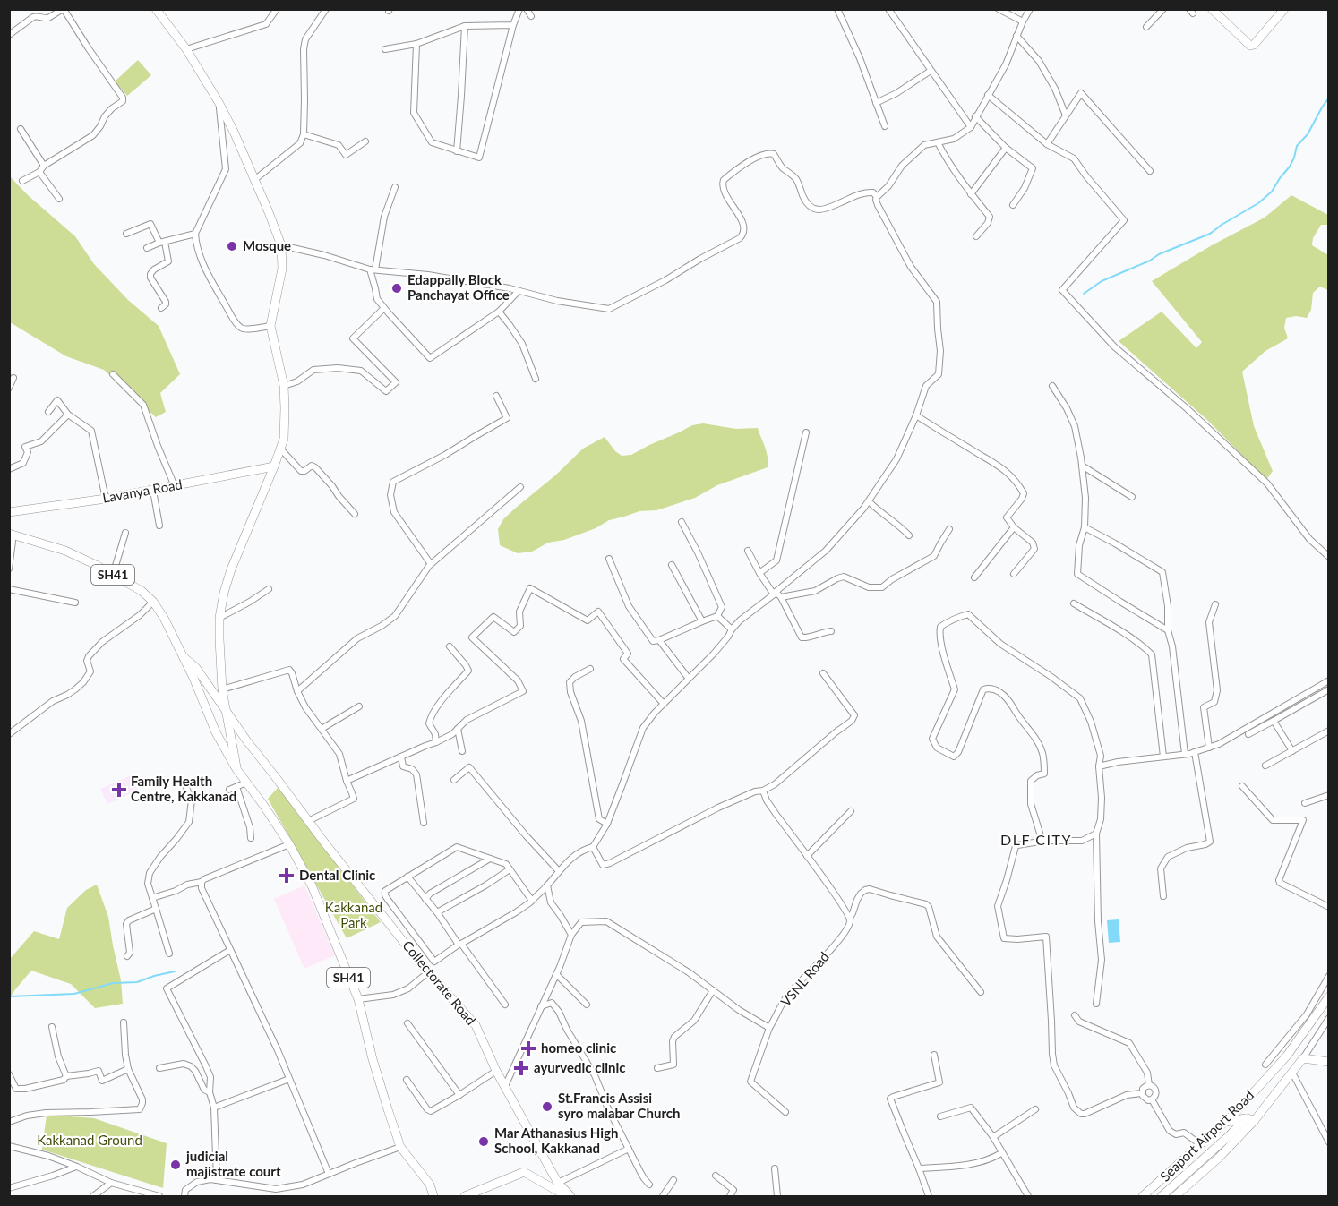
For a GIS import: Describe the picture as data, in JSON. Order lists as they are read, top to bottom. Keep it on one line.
{"streets":{"main road":["Lavanya Road","SH41","Collectorate Road","Seaport Airport Road"],"street":["VSNL Road"]},"crossings":[["SH41","Collectorate Road"]],"districts":["DLF CITY"],"parks":["Kakkanad Park","Kakkanad Ground"],"places":{"other":["Mosque","Edappally Block Panchayat Office","St.Francis Assisi syro malabar Church","Mar Athanasius High School, Kakkanad","judicial majistrate court"],"health":["Family Health Centre, Kakkanad","Dental Clinic","homeo clinic","ayurvedic clinic"]}}
